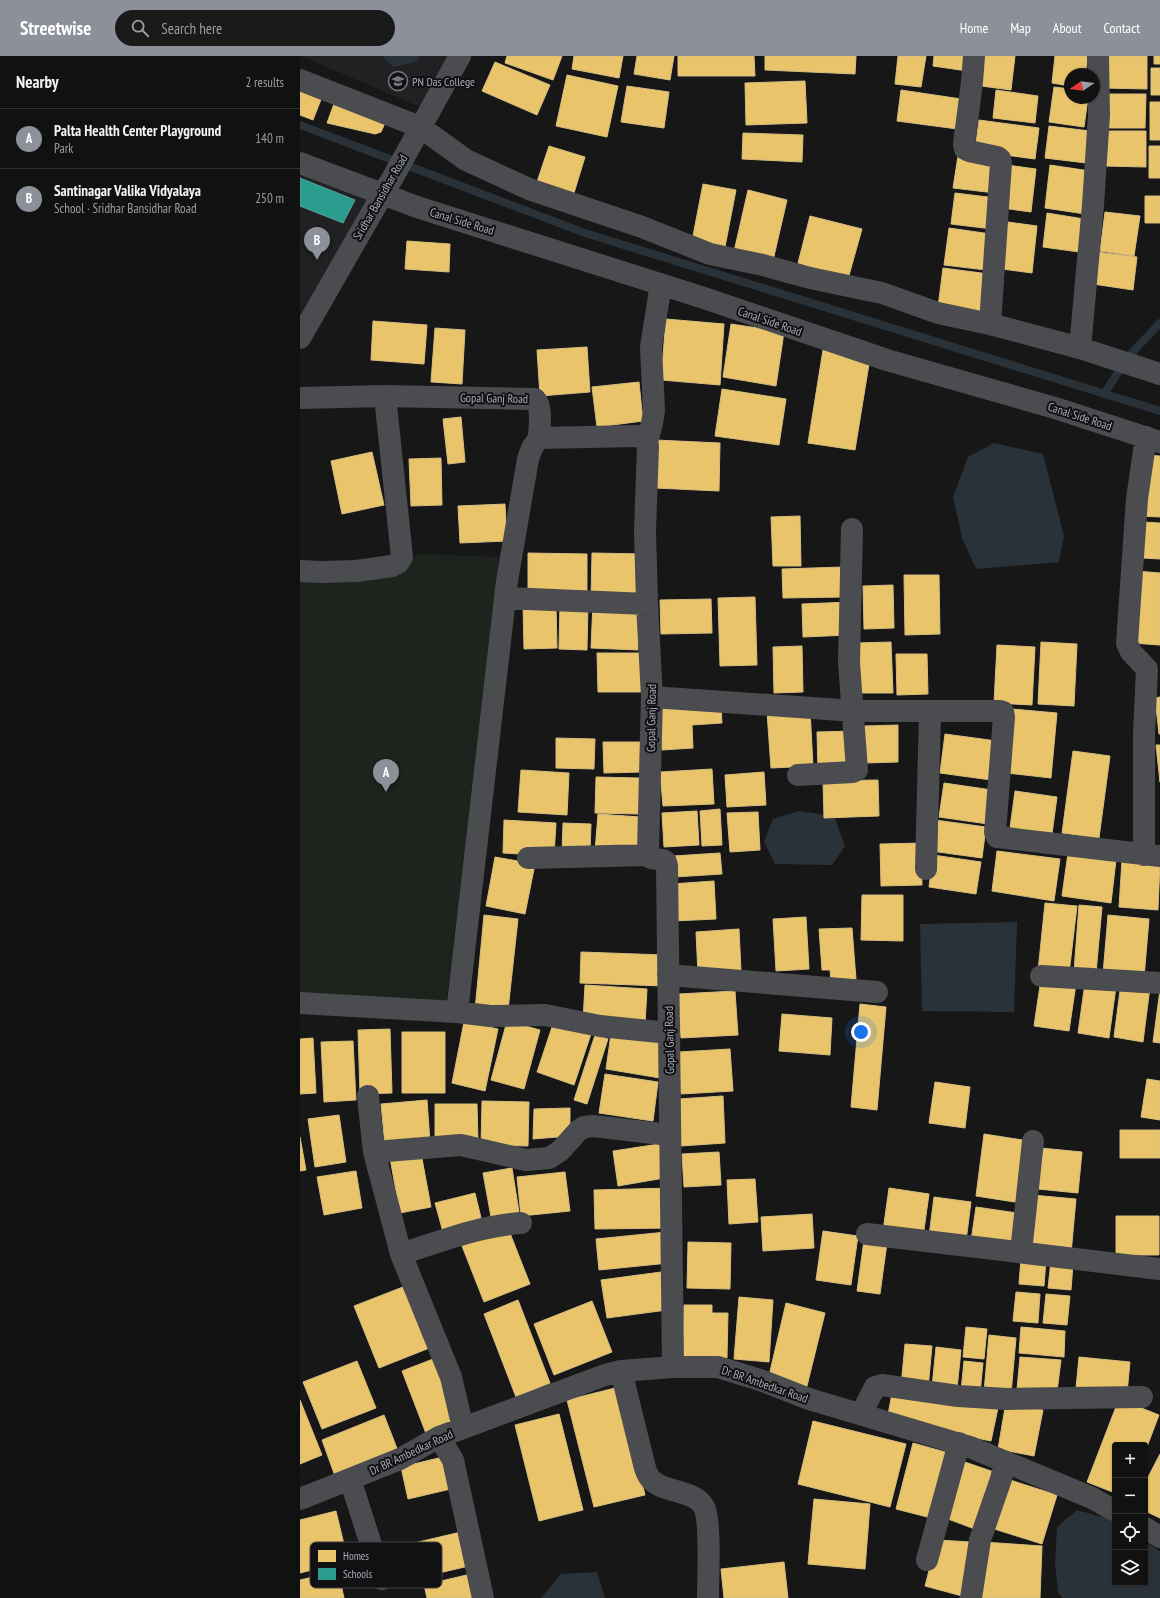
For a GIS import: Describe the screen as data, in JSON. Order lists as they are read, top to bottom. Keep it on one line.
{"streets":{"street":["Sridhar Bansidhar Road","Canal Side Road","Gopal Ganj Road","Dr BR Ambedkar Road"]},"crossings":[["Sridhar Bansidhar Road","Canal Side Road"],["Canal Side Road","Gopal Ganj Road"],["Gopal Ganj Road","Dr BR Ambedkar Road"]],"places":{"school or university":["PN Das College"]},"legend":["Homes","Schools"],"north":"left","page":{"header":"Streetwise","search":"Search here","nav":["Home","Map","About","Contact"],"heading":["Nearby","2 results"],"list":[{"mark":"A","name":"Palta Health Center Playground","note":"Park","value":"140 m"},{"mark":"B","name":"Santinagar Valika Vidyalaya","note":"School · Sridhar Bansidhar Road","value":"250 m"}],"pins":["B","A"],"map_buttons":["+","−"]}}
